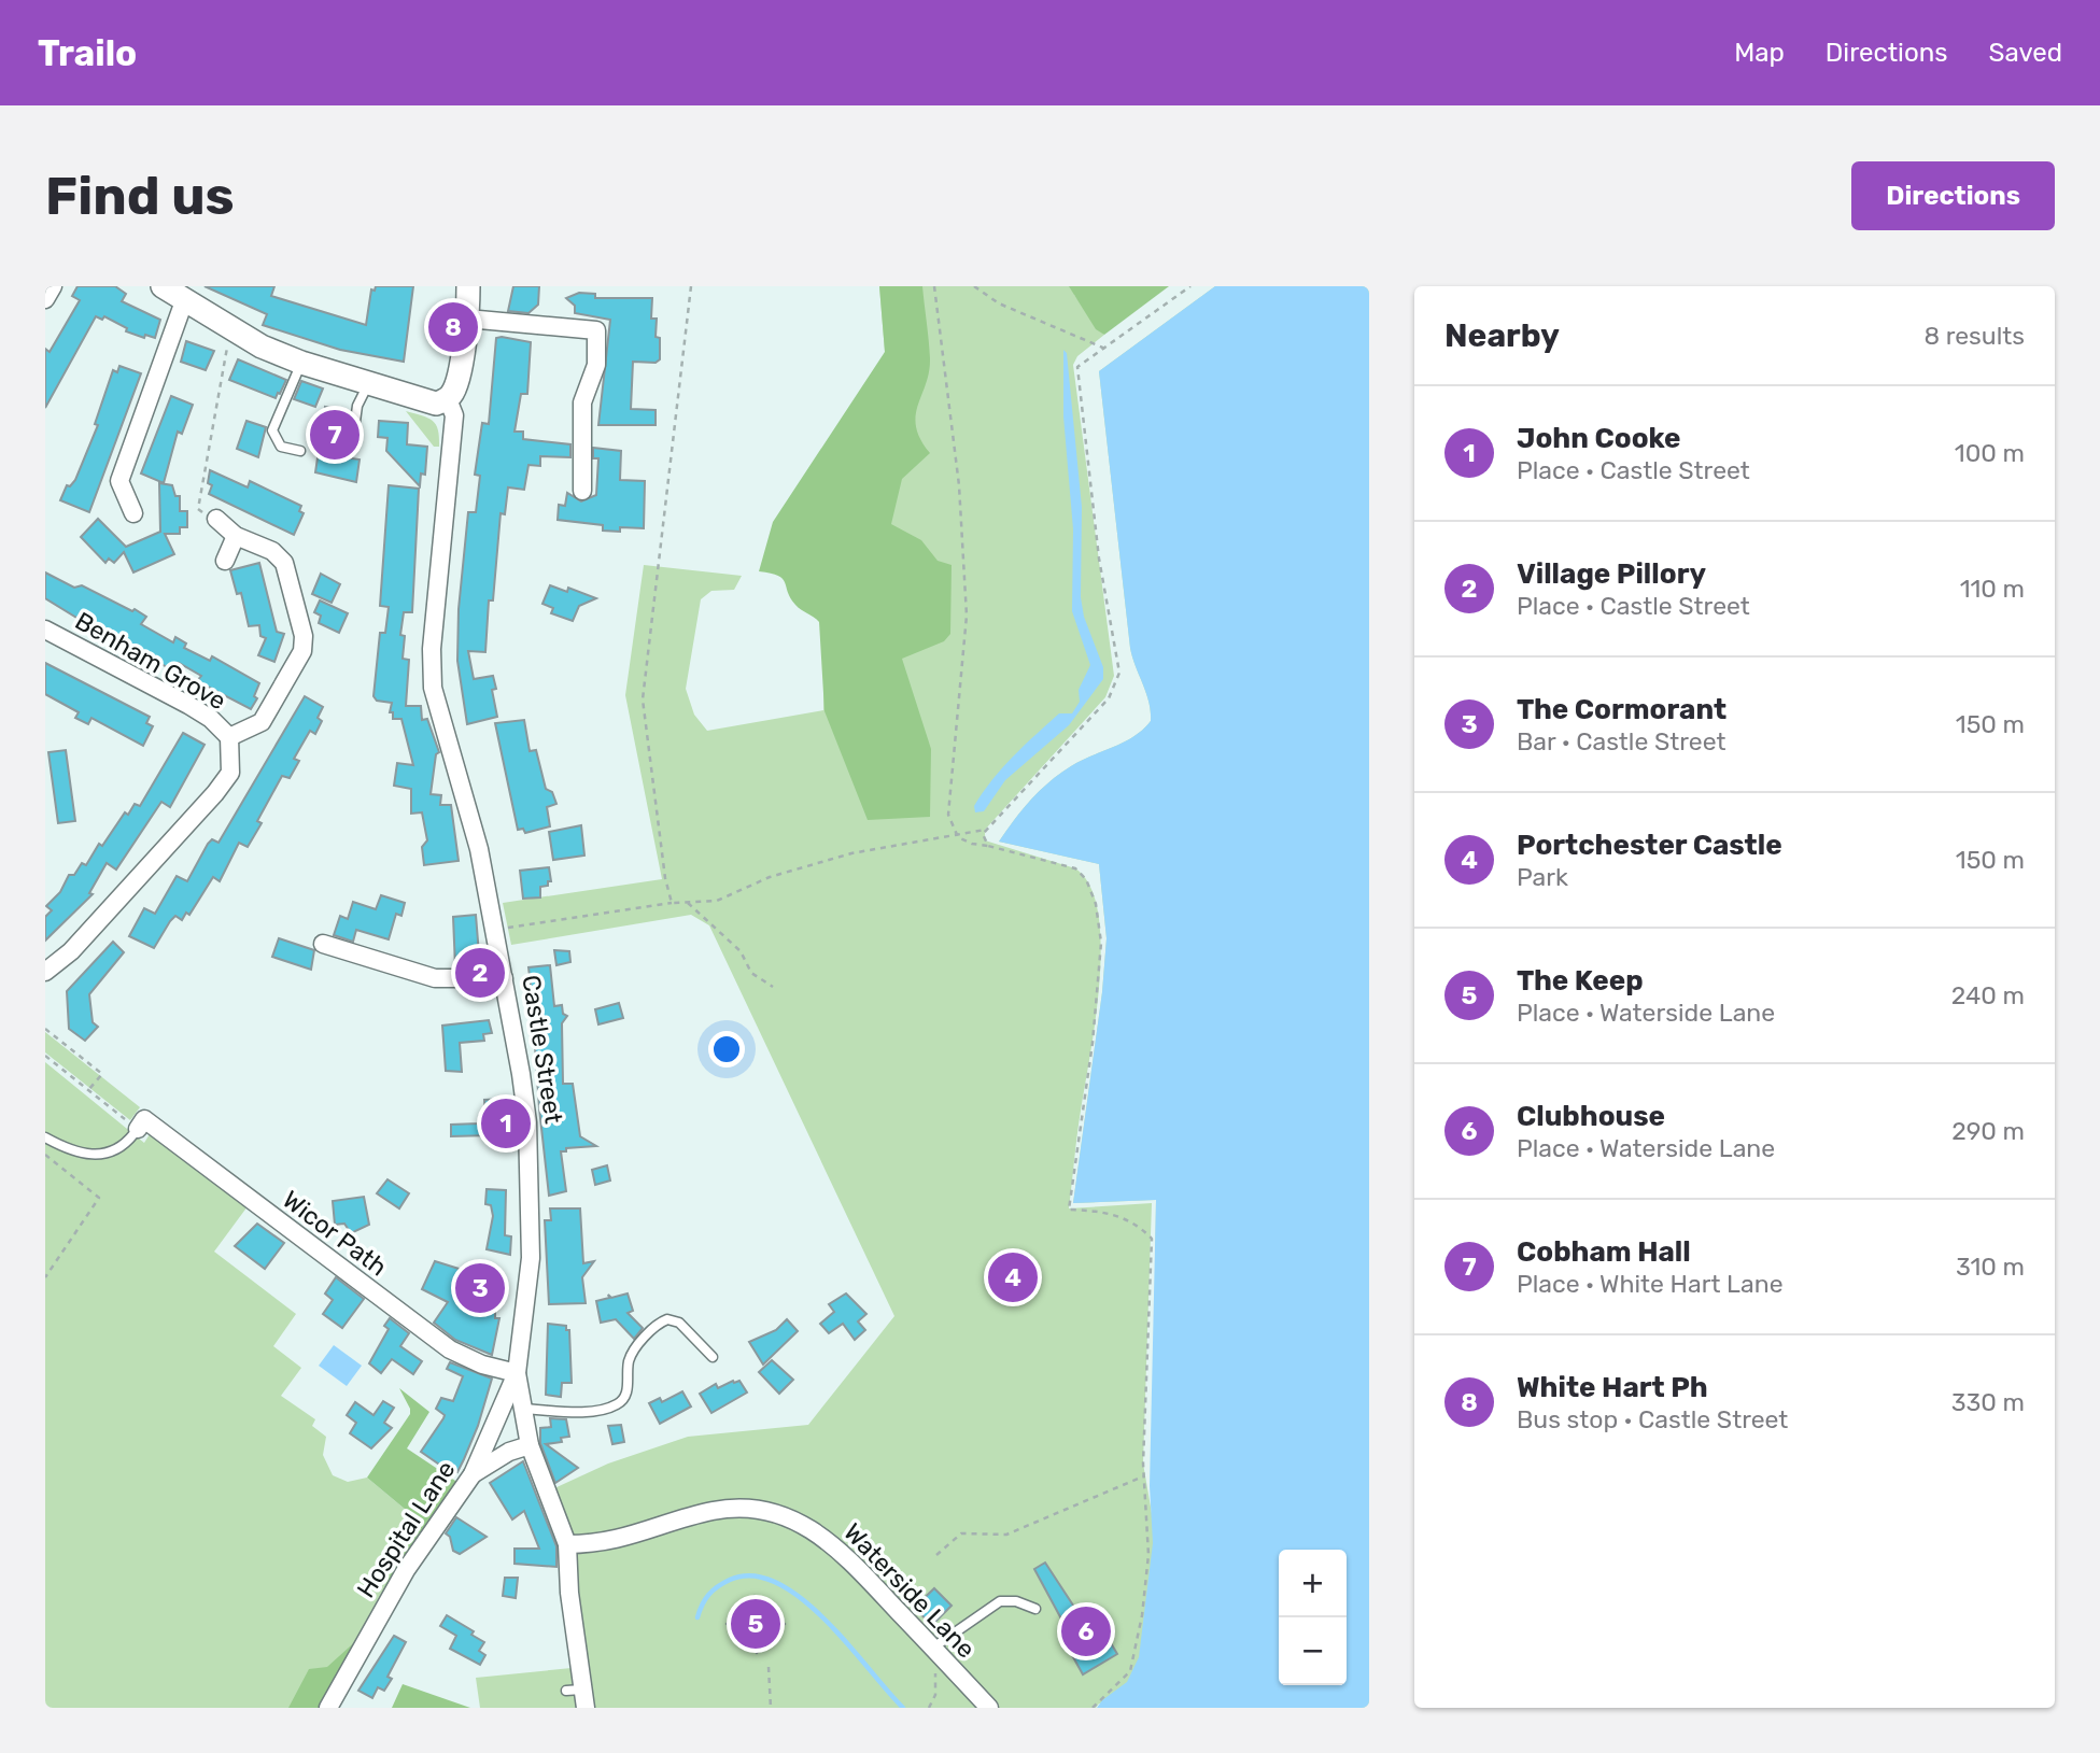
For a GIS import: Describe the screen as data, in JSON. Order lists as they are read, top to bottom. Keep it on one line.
{"streets":{"street":["Benham Grove","Castle Street","Wicor Path","Hospital Lane","Waterside Lane"]},"crossings":[["Castle Street","Wicor Path"],["Castle Street","Hospital Lane"],["Castle Street","Waterside Lane"],["Wicor Path","Hospital Lane"]],"page":{"header":"Trailo","nav":["Map","Directions","Saved"],"buttons":"Directions","title":"Find us","heading":["Nearby","8 results"],"pins":["8","7","2","1","4","3","5","6"],"list":[{"mark":"1","name":"John Cooke","note":"Place · Castle Street","value":"100 m"},{"mark":"2","name":"Village Pillory","note":"Place · Castle Street","value":"110 m"},{"mark":"3","name":"The Cormorant","note":"Bar · Castle Street","value":"150 m"},{"mark":"4","name":"Portchester Castle","note":"Park","value":"150 m"},{"mark":"5","name":"The Keep","note":"Place · Waterside Lane","value":"240 m"},{"mark":"6","name":"Clubhouse","note":"Place · Waterside Lane","value":"290 m"},{"mark":"7","name":"Cobham Hall","note":"Place · White Hart Lane","value":"310 m"},{"mark":"8","name":"White Hart Ph","note":"Bus stop · Castle Street","value":"330 m"}],"map_buttons":["+","−"]}}
